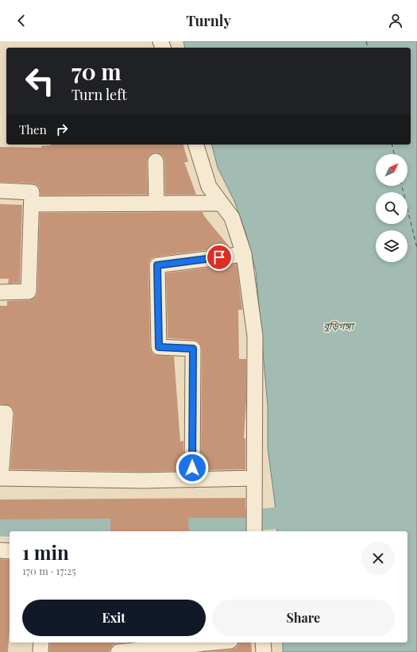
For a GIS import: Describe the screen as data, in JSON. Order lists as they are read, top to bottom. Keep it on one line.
{"water":["বুড়িগঙ্গা"],"north":"top right","page":{"header":"Turnly","turn":["70 m","Turn left"],"then":"Then","heading":["1 min","170 m · 17:25"],"buttons":["Exit","Share"]}}
